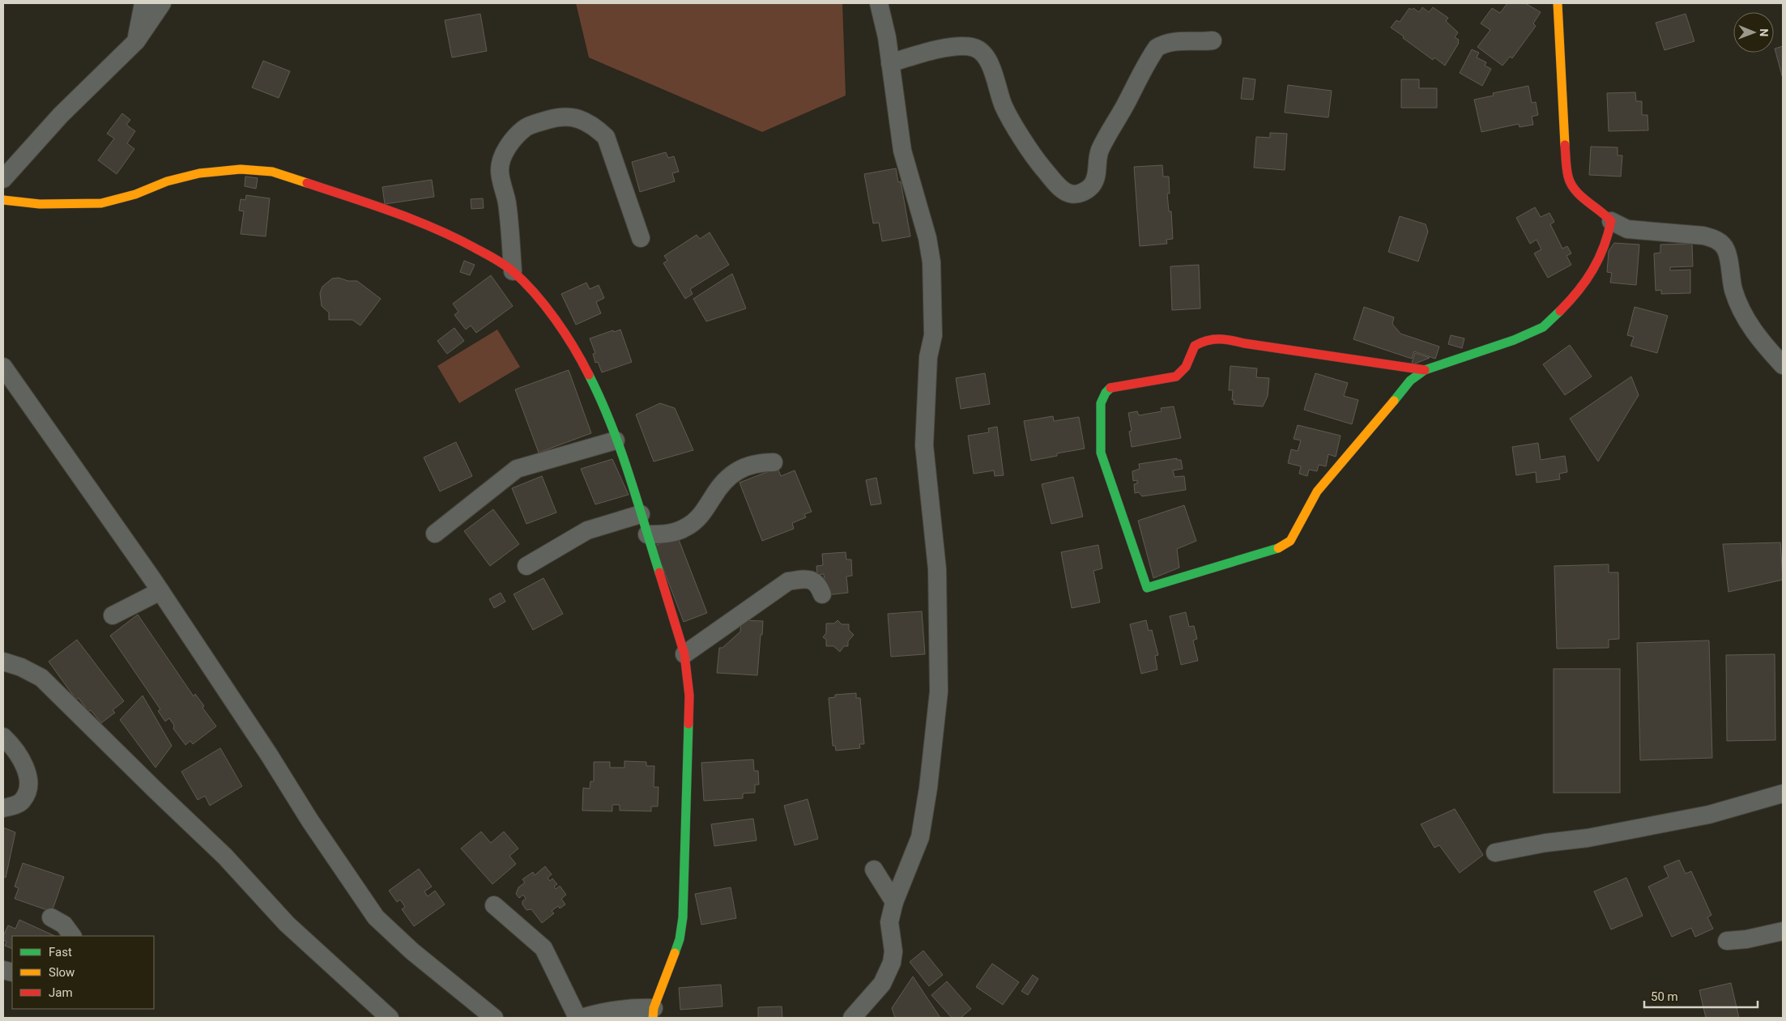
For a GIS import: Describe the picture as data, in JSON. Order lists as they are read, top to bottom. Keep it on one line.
{"legend":["Fast","Slow","Jam"],"scale_bar":"50 m","north":"right"}
